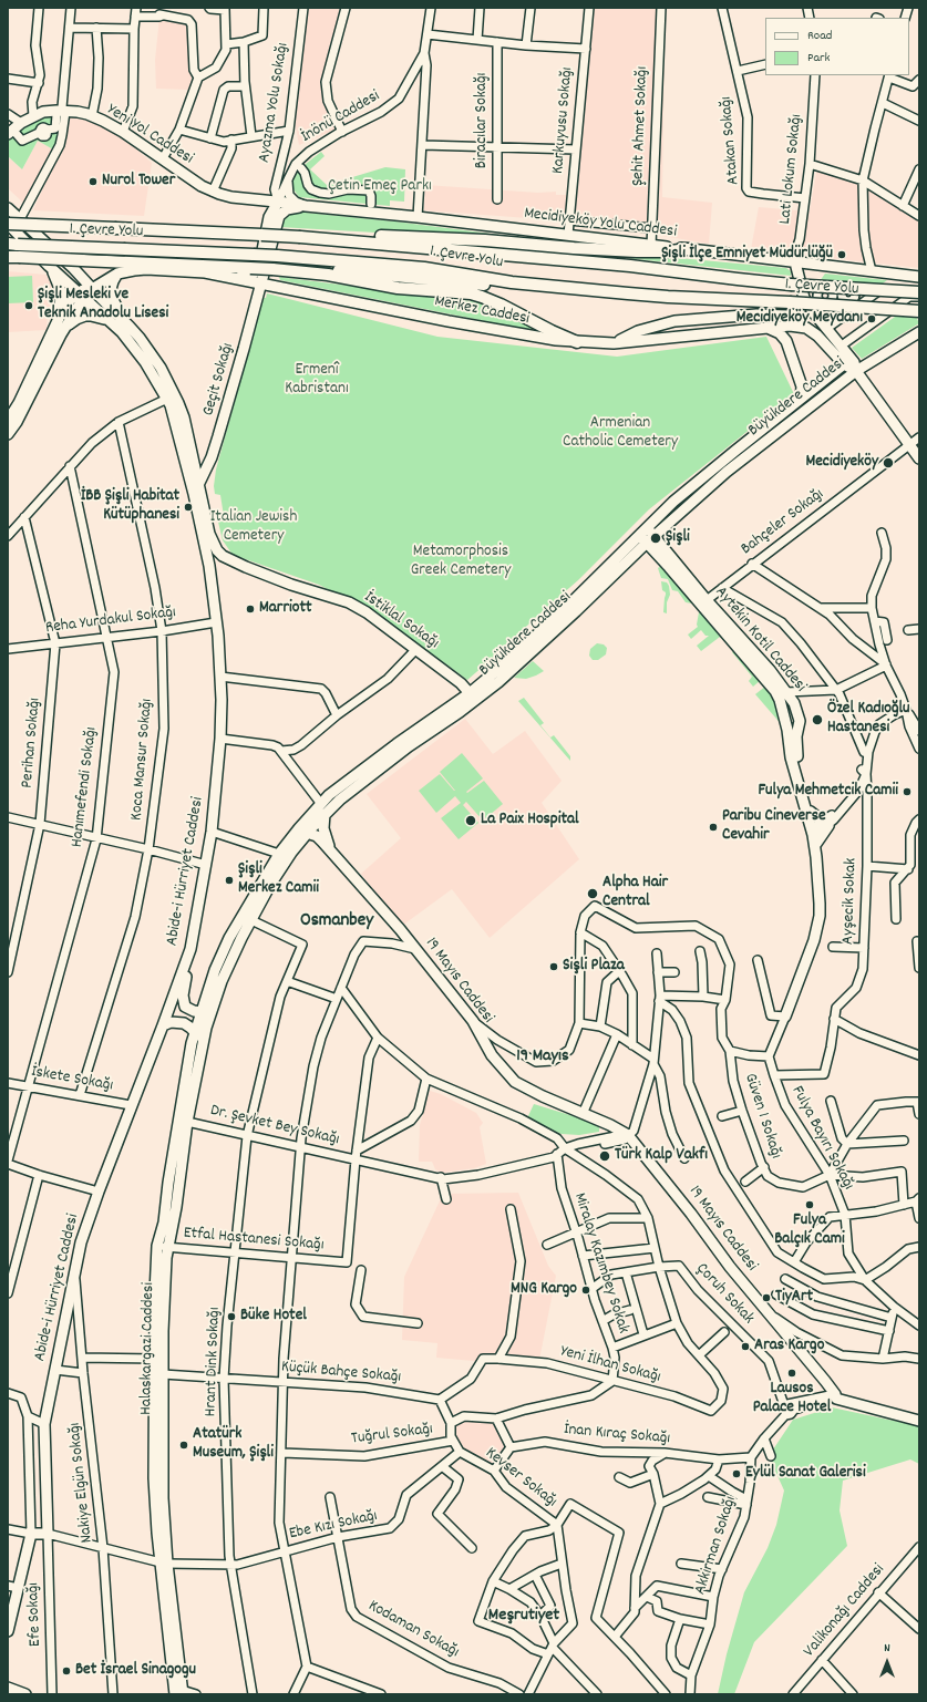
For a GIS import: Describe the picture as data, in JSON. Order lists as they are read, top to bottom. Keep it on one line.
{"streets":{"highway":["1. Çevre Yolu"],"main road":["Yeni Yol Caddesi","Mecidiyeköy Yolu Caddesi","Merkez Caddesi","Geçit Sokağı","Büyükdere Caddesi","İstiklal Sokağı","Aytekin Kotil Caddesi","Abide-i Hürriyet Caddesi","19 Mayıs Caddesi","Halaskargazi Caddesi"],"street":["Ayazma Yolu Sokağı","İnönü Caddesi","Biracılar Sokağı","Karkuyusu Sokağı","Şehit Ahmet Sokağı","Atakan Sokağı","Lati Lokum Sokağı","Bahçeler Sokağı","Reha Yurdakul Sokağı","Perihan Sokağı","Koca Mansur Sokağı","Hanımefendi Sokağı","Ayşecik Sokak","İskete Sokağı","Güven 1 Sokağı","Dr. Şevket Bey Sokağı","Fulya Bayırı Sokağı","Etfal Hastanesi Sokağı","Miralay Kazımbey Sokak","Çoruh Sokak","Hrant Dink Sokağı","Yeni İlhan Sokağı","Küçük Bahçe Sokağı","Tuğrul Sokağı","İnan Kıraç Sokağı","Kevser Sokağı","Nakiye Elgün Sokağı","Ebe Kızı Sokağı","Akkirman Sokağı","Valikonağı Caddesi","Efe Sokağı","Kodaman Sokağı"]},"crossings":[["Ayazma Yolu Sokağı","İnönü Caddesi"],["Ayazma Yolu Sokağı","Yeni Yol Caddesi"],["Ayazma Yolu Sokağı","Mecidiyeköy Yolu Caddesi"],["İnönü Caddesi","Yeni Yol Caddesi"],["İnönü Caddesi","Mecidiyeköy Yolu Caddesi"],["Karkuyusu Sokağı","Mecidiyeköy Yolu Caddesi"],["Şehit Ahmet Sokağı","Mecidiyeköy Yolu Caddesi"],["Yeni Yol Caddesi","Mecidiyeköy Yolu Caddesi"],["Atakan Sokağı","Lati Lokum Sokağı"],["Lati Lokum Sokağı","Mecidiyeköy Yolu Caddesi"],["Mecidiyeköy Yolu Caddesi","Geçit Sokağı"],["1. Çevre Yolu","Abide-i Hürriyet Caddesi"],["Merkez Caddesi","Geçit Sokağı"],["Merkez Caddesi","Büyükdere Caddesi"],["Merkez Caddesi","Abide-i Hürriyet Caddesi"],["Geçit Sokağı","Abide-i Hürriyet Caddesi"],["Büyükdere Caddesi","İstiklal Sokağı"],["Büyükdere Caddesi","Aytekin Kotil Caddesi"],["Büyükdere Caddesi","19 Mayıs Caddesi"],["Büyükdere Caddesi","Halaskargazi Caddesi"],["Büyükdere Caddesi","Hrant Dink Sokağı"],["Bahçeler Sokağı","Aytekin Kotil Caddesi"],["Reha Yurdakul Sokağı","Perihan Sokağı"],["Reha Yurdakul Sokağı","Koca Mansur Sokağı"],["Reha Yurdakul Sokağı","Hanımefendi Sokağı"],["Reha Yurdakul Sokağı","Abide-i Hürriyet Caddesi"],["İstiklal Sokağı","Abide-i Hürriyet Caddesi"],["Koca Mansur Sokağı","İskete Sokağı"],["Hanımefendi Sokağı","İskete Sokağı"],["Abide-i Hürriyet Caddesi","İskete Sokağı"],["Abide-i Hürriyet Caddesi","Nakiye Elgün Sokağı"],["Abide-i Hürriyet Caddesi","Ebe Kızı Sokağı"],["Abide-i Hürriyet Caddesi","Efe Sokağı"],["19 Mayıs Caddesi","Dr. Şevket Bey Sokağı"],["Güven 1 Sokağı","Fulya Bayırı Sokağı"],["Dr. Şevket Bey Sokağı","Etfal Hastanesi Sokağı"],["Dr. Şevket Bey Sokağı","Miralay Kazımbey Sokak"],["Dr. Şevket Bey Sokağı","Halaskargazi Caddesi"],["Dr. Şevket Bey Sokağı","Hrant Dink Sokağı"],["Etfal Hastanesi Sokağı","Halaskargazi Caddesi"],["Etfal Hastanesi Sokağı","Hrant Dink Sokağı"],["Miralay Kazımbey Sokak","Çoruh Sokak"],["Miralay Kazımbey Sokak","Yeni İlhan Sokağı"],["Çoruh Sokak","Akkirman Sokağı"],["Halaskargazi Caddesi","Küçük Bahçe Sokağı"],["Halaskargazi Caddesi","Ebe Kızı Sokağı"],["Hrant Dink Sokağı","Küçük Bahçe Sokağı"],["Hrant Dink Sokağı","Ebe Kızı Sokağı"],["Tuğrul Sokağı","İnan Kıraç Sokağı"],["Tuğrul Sokağı","Kevser Sokağı"],["Tuğrul Sokağı","Ebe Kızı Sokağı"],["İnan Kıraç Sokağı","Kevser Sokağı"],["İnan Kıraç Sokağı","Ebe Kızı Sokağı"],["İnan Kıraç Sokağı","Akkirman Sokağı"],["Kevser Sokağı","Ebe Kızı Sokağı"],["Nakiye Elgün Sokağı","Ebe Kızı Sokağı"],["Ebe Kızı Sokağı","Efe Sokağı"],["Ebe Kızı Sokağı","Kodaman Sokağı"]],"districts":["Osmanbey","19 Mayıs","Meşrutiyet"],"parks":["Çetin Emeç Parkı","Ermenî Kabristanı","Armenian Catholic Cemetery","Italian Jewish Cemetery","Metamorphosis Greek Cemetery"],"places":["Nurol Tower","Şişli İlçe Emniyet Müdürlüğü","Şişli Mesleki ve Teknik Anadolu Lisesi","Mecidiyeköy Meydanı","Mecidiyeköy","İBB Şişli Habitat Kütüphanesi","Şişli","Marriott","Özel Kadıoğlu Hastanesi","Fulya Mehmetcik Camii","La Paix Hospital","Paribu Cineverse Cevahir","Şişli Merkez Camii","Alpha Hair Central","Sişli Plaza","Türk Kalp Vakfı","Fulya Balçık Cami","MNG Kargo","TiyArt","Büke Hotel","Aras Kargo","Lausos Palace Hotel","Atatürk Museum, Şişli","Eylül Sanat Galerisi","Bet İsrael Sinagogu"],"legend":["Road","Park"],"north":"top"}
